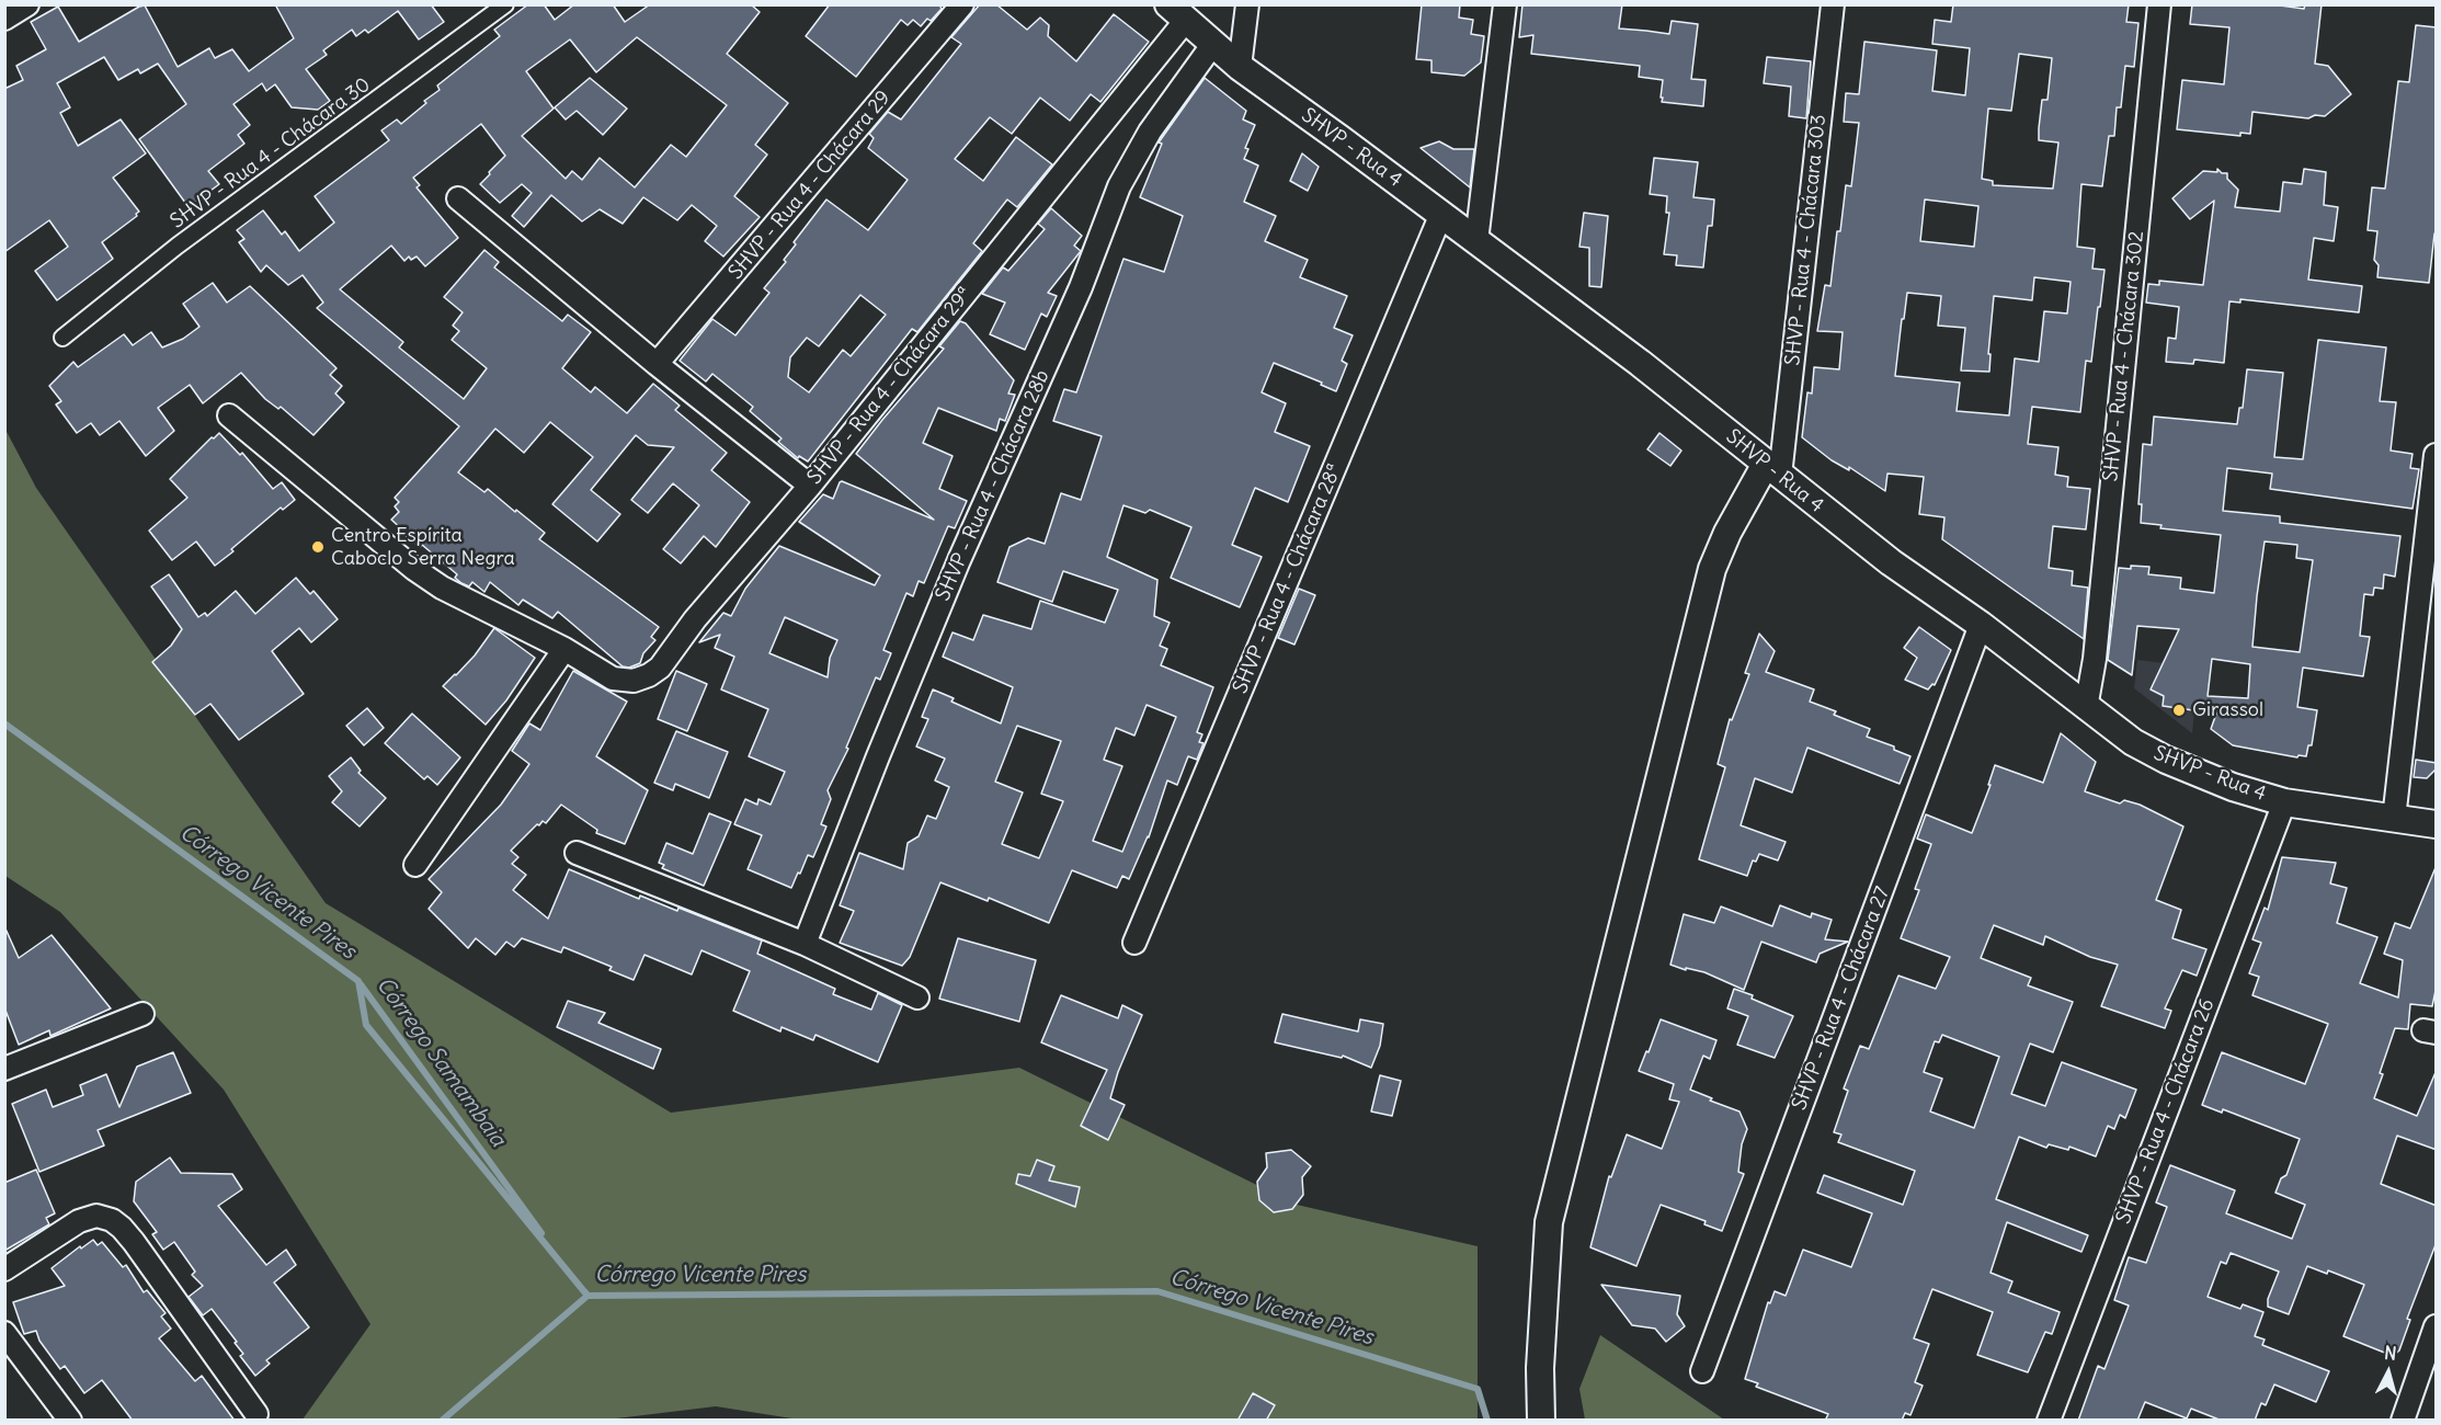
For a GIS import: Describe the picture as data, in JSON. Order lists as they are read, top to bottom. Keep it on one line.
{"streets":{"street":["SHVP - Rua 4","SHVP - Rua 4 - Chácara 30","SHVP - Rua 4 - Chácara 29","SHVP - Rua 4 - Chácara 303","SHVP - Rua 4 - Chácara 302","SHVP - Rua 4 - Chácara 29ª","SHVP - Rua 4 - Chácara 28b","SHVP - Rua 4 - Chácara 28ª","SHVP - Rua 4 - Chácara 27","SHVP - Rua 4 - Chácara 26"]},"crossings":[["SHVP - Rua 4","SHVP - Rua 4 - Chácara 303"],["SHVP - Rua 4","SHVP - Rua 4 - Chácara 302"],["SHVP - Rua 4","SHVP - Rua 4 - Chácara 29ª"],["SHVP - Rua 4","SHVP - Rua 4 - Chácara 28b"],["SHVP - Rua 4","SHVP - Rua 4 - Chácara 28ª"],["SHVP - Rua 4","SHVP - Rua 4 - Chácara 27"],["SHVP - Rua 4","SHVP - Rua 4 - Chácara 26"]],"water":["Córrego Vicente Pires","Córrego Samambaia"],"places":["Centro Espírita Caboclo Serra Negra","Girassol"],"north":"top"}
